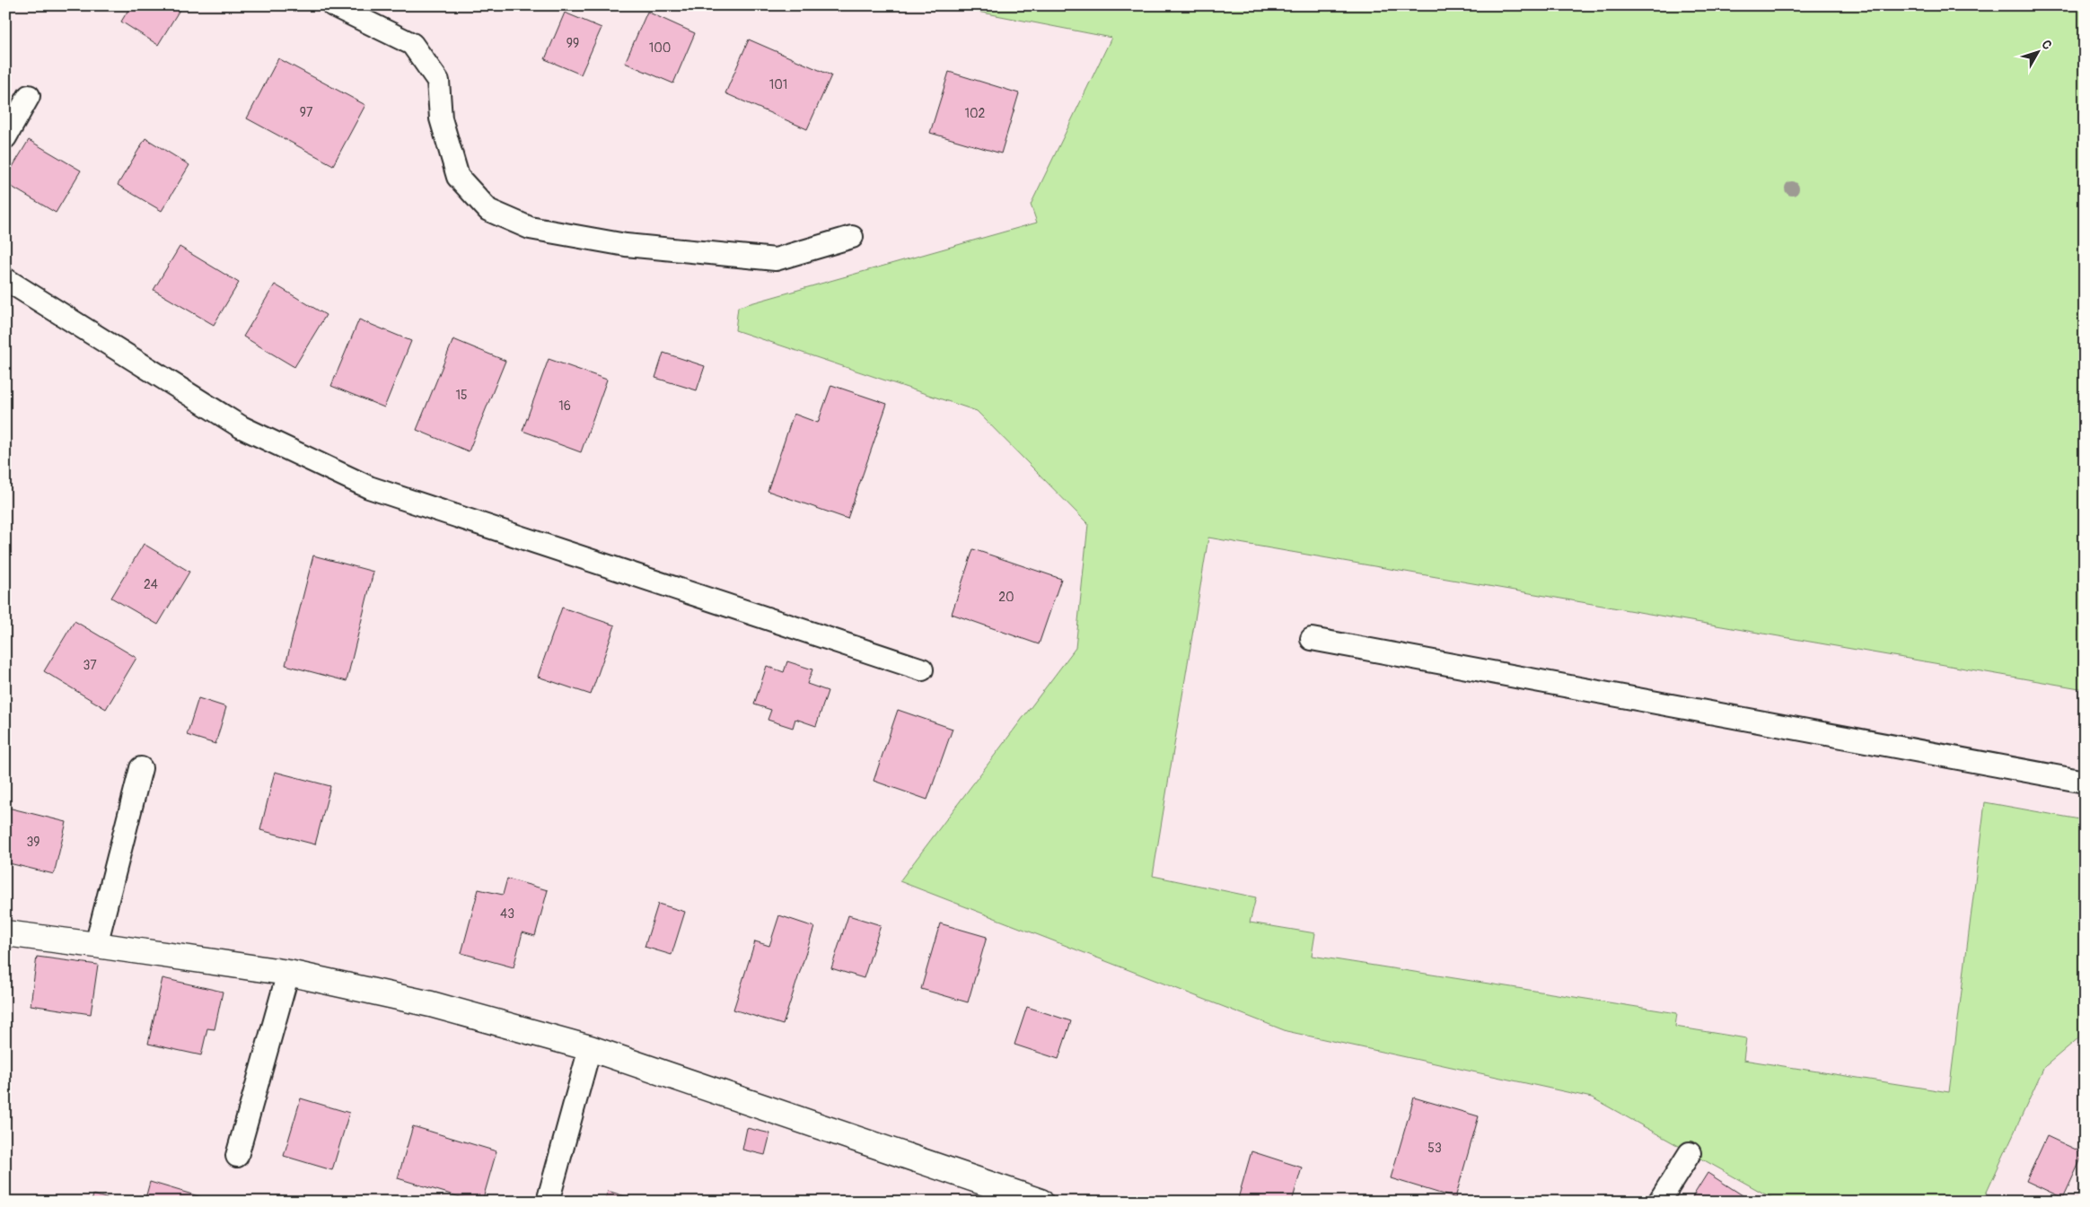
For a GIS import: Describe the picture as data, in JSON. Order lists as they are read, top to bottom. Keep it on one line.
{"house_numbers":["99","100","101","97","102","15","16","24","20","37","39","43","53"],"north":"top right"}
